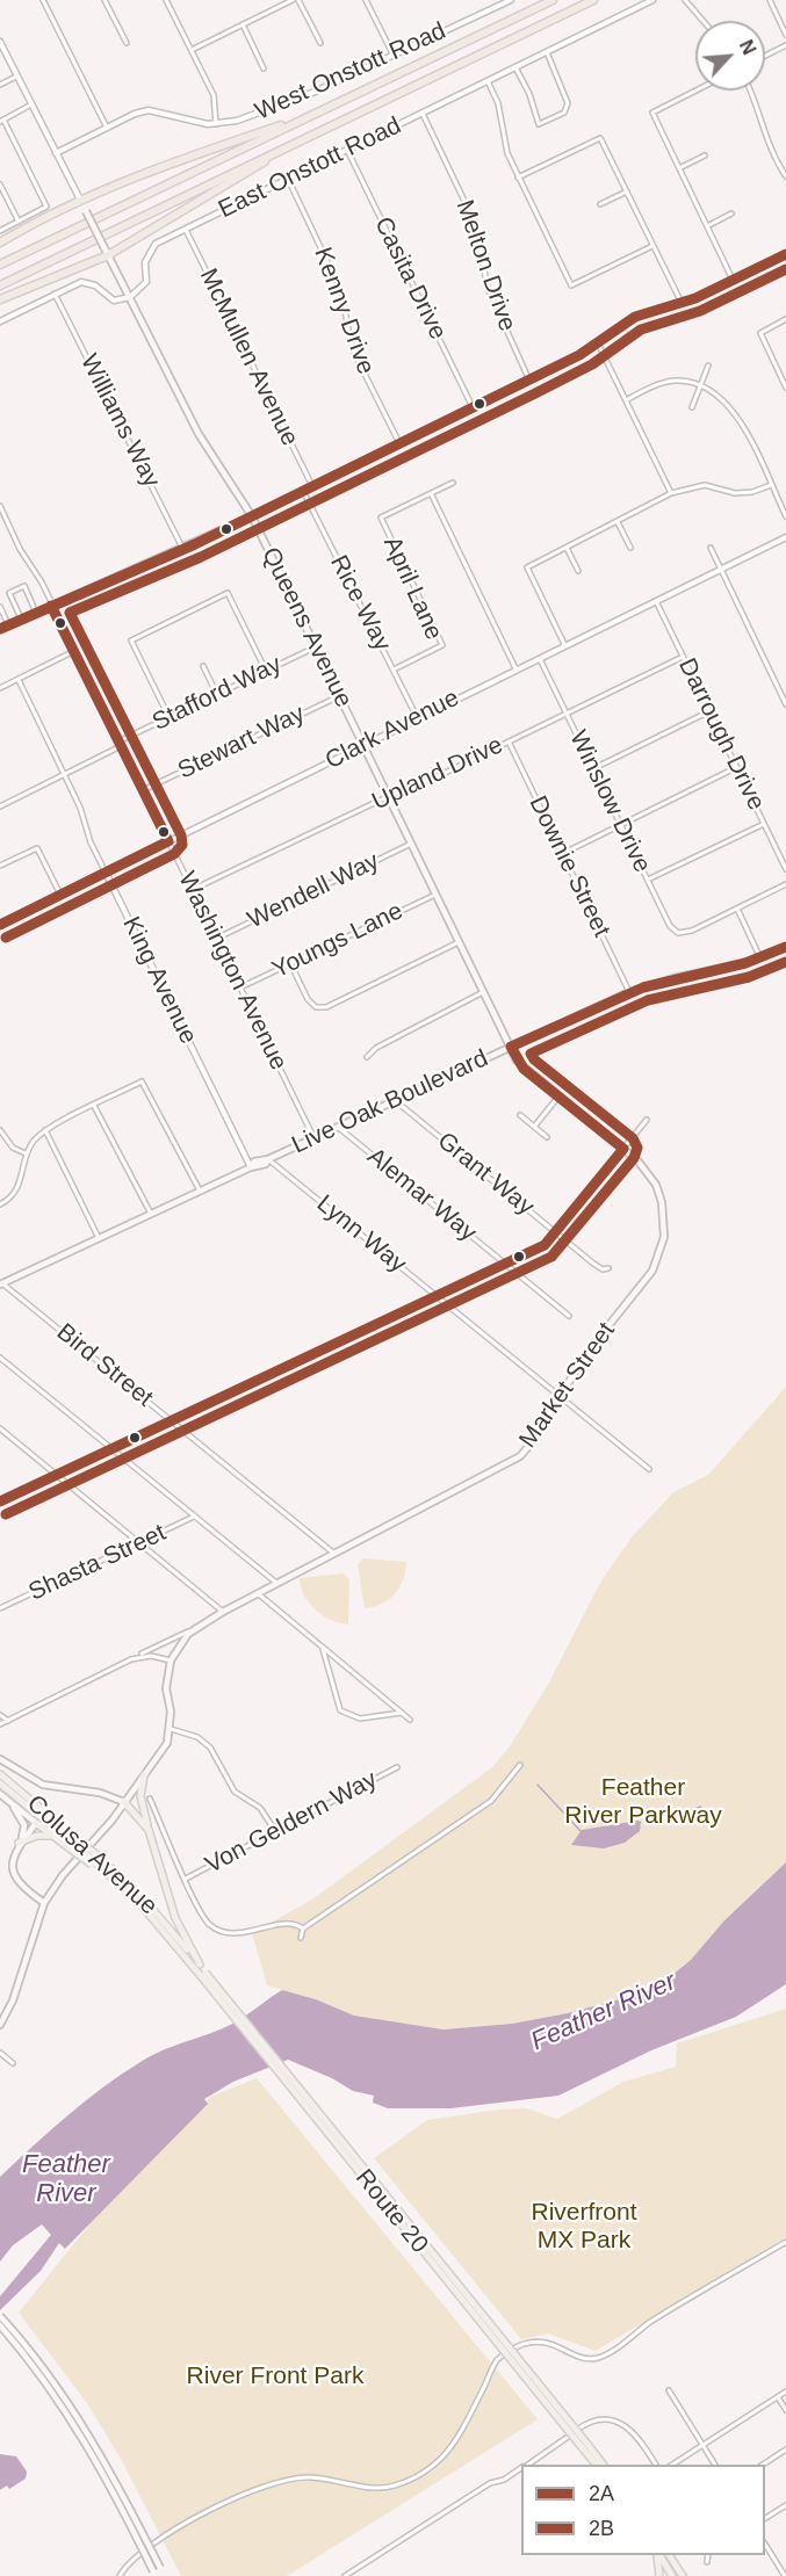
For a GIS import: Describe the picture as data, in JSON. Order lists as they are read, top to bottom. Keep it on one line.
{"streets":{"highway":["Colusa Avenue","Route 20"],"main road":["Queens Avenue","Live Oak Boulevard","Market Street"],"street":["West Onstott Road","East Onstott Road","Melton Drive","Casita Drive","Kenny Drive","McMullen Avenue","Williams Way","April Lane","Rice Way","Stafford Way","Clark Avenue","Darrough Drive","Stewart Way","Upland Drive","Winslow Drive","Downie Street","Wendell Way","Youngs Lane","Washington Avenue","King Avenue","Grant Way","Alemar Way","Lynn Way","Bird Street","Shasta Street","Von Geldern Way"]},"crossings":[["West Onstott Road","Queens Avenue"],["East Onstott Road","Melton Drive"],["East Onstott Road","Casita Drive"],["East Onstott Road","Kenny Drive"],["East Onstott Road","McMullen Avenue"],["East Onstott Road","Queens Avenue"],["April Lane","Rice Way"],["Rice Way","Clark Avenue"],["Queens Avenue","Stafford Way"],["Queens Avenue","Clark Avenue"],["Queens Avenue","Stewart Way"],["Queens Avenue","Upland Drive"],["Queens Avenue","Wendell Way"],["Queens Avenue","Youngs Lane"],["Queens Avenue","Live Oak Boulevard"],["Queens Avenue","Market Street"],["Stafford Way","Washington Avenue"],["Stafford Way","King Avenue"],["Clark Avenue","Darrough Drive"],["Clark Avenue","Winslow Drive"],["Clark Avenue","Washington Avenue"],["Clark Avenue","King Avenue"],["Darrough Drive","Upland Drive"],["Stewart Way","Washington Avenue"],["Upland Drive","Winslow Drive"],["Upland Drive","Downie Street"],["Upland Drive","Washington Avenue"],["Downie Street","Live Oak Boulevard"],["Wendell Way","Washington Avenue"],["Youngs Lane","Washington Avenue"],["Washington Avenue","Live Oak Boulevard"],["King Avenue","Live Oak Boulevard"],["Live Oak Boulevard","Grant Way"],["Live Oak Boulevard","Alemar Way"],["Live Oak Boulevard","Lynn Way"],["Live Oak Boulevard","Bird Street"],["Lynn Way","Market Street"],["Bird Street","Market Street"],["Colusa Avenue","Route 20"]],"water":["Feather River"],"parks":["Feather River Parkway","Riverfront MX Park","River Front Park"],"lines":["transit line 2A","transit line 2B"],"legend":["2A","2B"],"north":"top right"}
